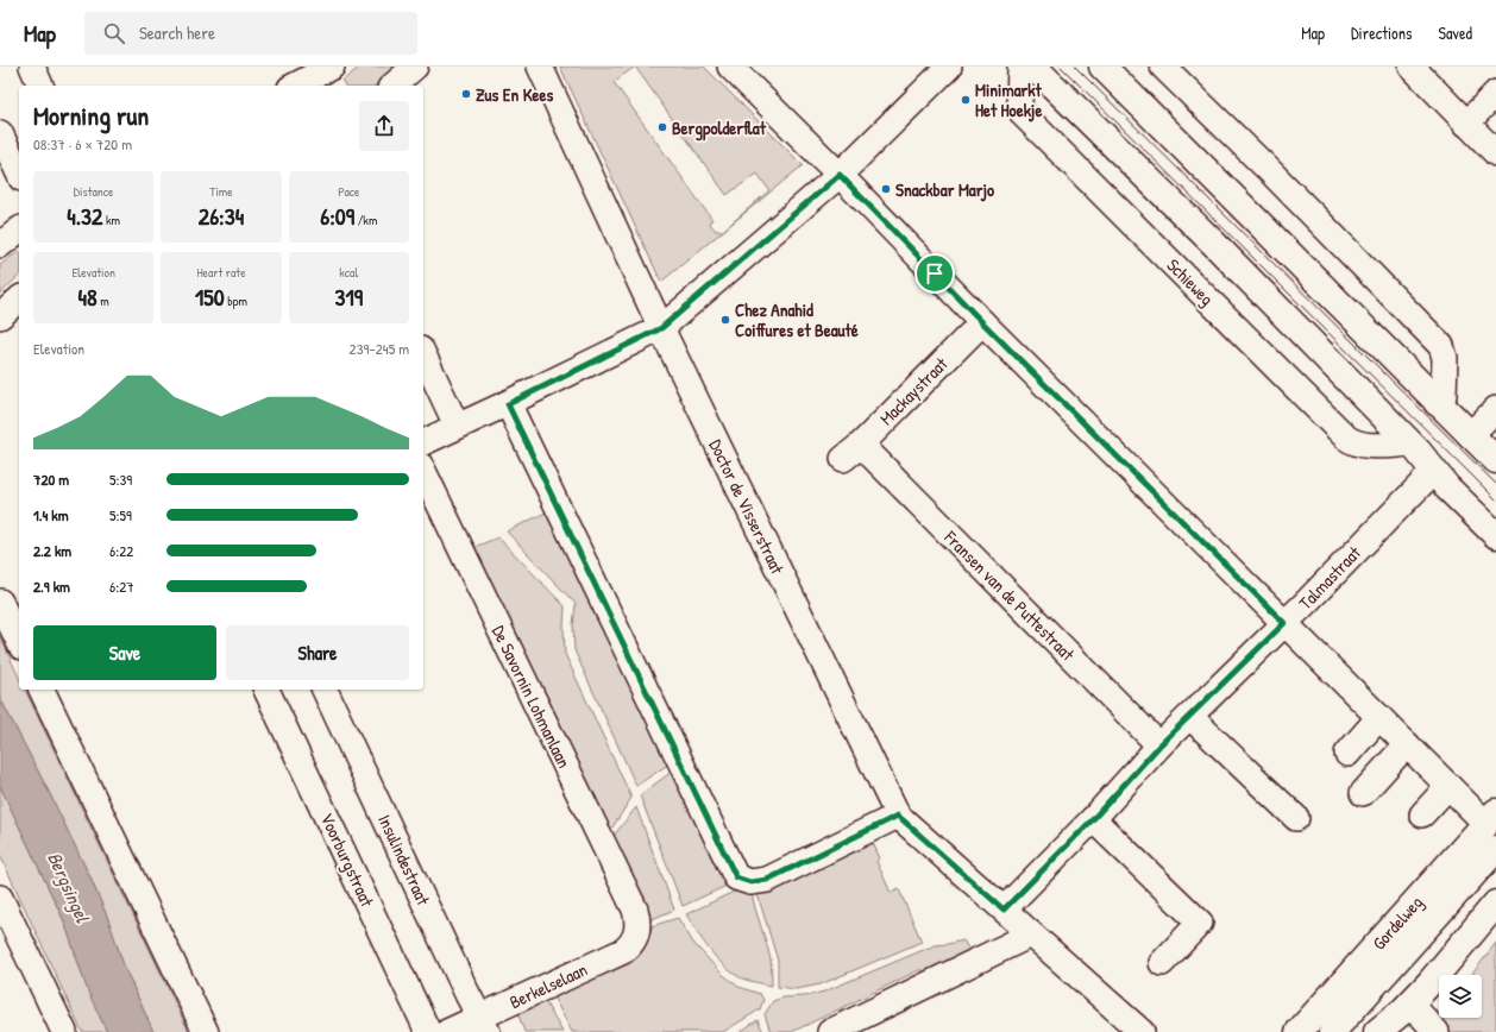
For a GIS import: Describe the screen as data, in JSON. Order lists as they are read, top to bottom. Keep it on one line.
{"streets":{"main road":["Gordelweg"],"street":["Schieweg","Mackaystraat","Doctor de Visserstraat","Talmastraat","Fransen van de Puttestraat","De Savornin Lohmanlaan","Voorburgstraat","Insulindestraat","Berkelselaan"]},"crossings":[["Mackaystraat","Fransen van de Puttestraat"],["Doctor de Visserstraat","Talmastraat"],["Talmastraat","Fransen van de Puttestraat"],["De Savornin Lohmanlaan","Berkelselaan"],["Insulindestraat","Berkelselaan"]],"water":["Bergsingel"],"places":["Zus En Kees","Minimarkt Het Hoekje","Bergpolderflat","Snackbar Marjo","Chez Anahid Coiffures et Beauté"],"page":{"header":"Map","search":"Search here","nav":["Map","Directions","Saved"],"heading":["Morning run","08:37 · 6 × 720 m"],"stats":[["Distance","4.32 km"],["Time","26:34"],["Pace","6:09 /km"],["Elevation","48 m"],["Heart rate","150 bpm"],["kcal","319"]],"chart":["Elevation","239–245 m"],"list":[{"name":"720 m","note":"5:39"},{"name":"1.4 km","note":"5:59"},{"name":"2.2 km","note":"6:22"},{"name":"2.9 km","note":"6:27"}],"buttons":["Save","Share"]}}
